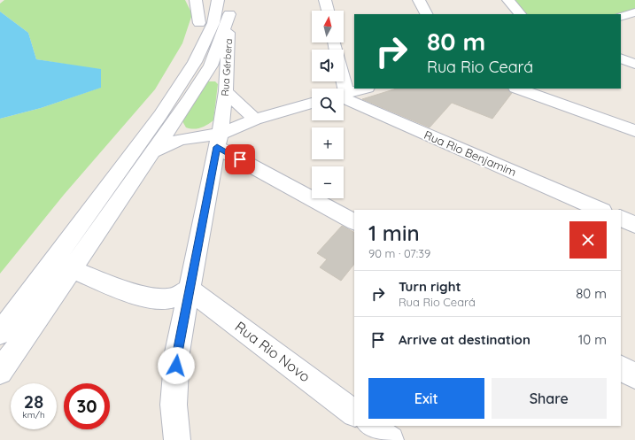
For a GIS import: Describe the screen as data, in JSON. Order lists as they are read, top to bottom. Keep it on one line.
{"streets":{"street":["Rua Gérbera","Rua Rio Benjamim","Rua Rio Novo"]},"crossings":[["Rua Gérbera","Rua Rio Novo"]],"north":"top","page":{"map_buttons":["+","−"],"turn":["80 m","Rua Rio Ceará"],"heading":["1 min","90 m · 07:39"],"list":[{"name":"Turn right","note":"Rua Rio Ceará","value":"80 m"},{"name":"Arrive at destination","value":"10 m"}],"buttons":["Exit","Share"],"speed":"28 km/h","limit":"30"}}
